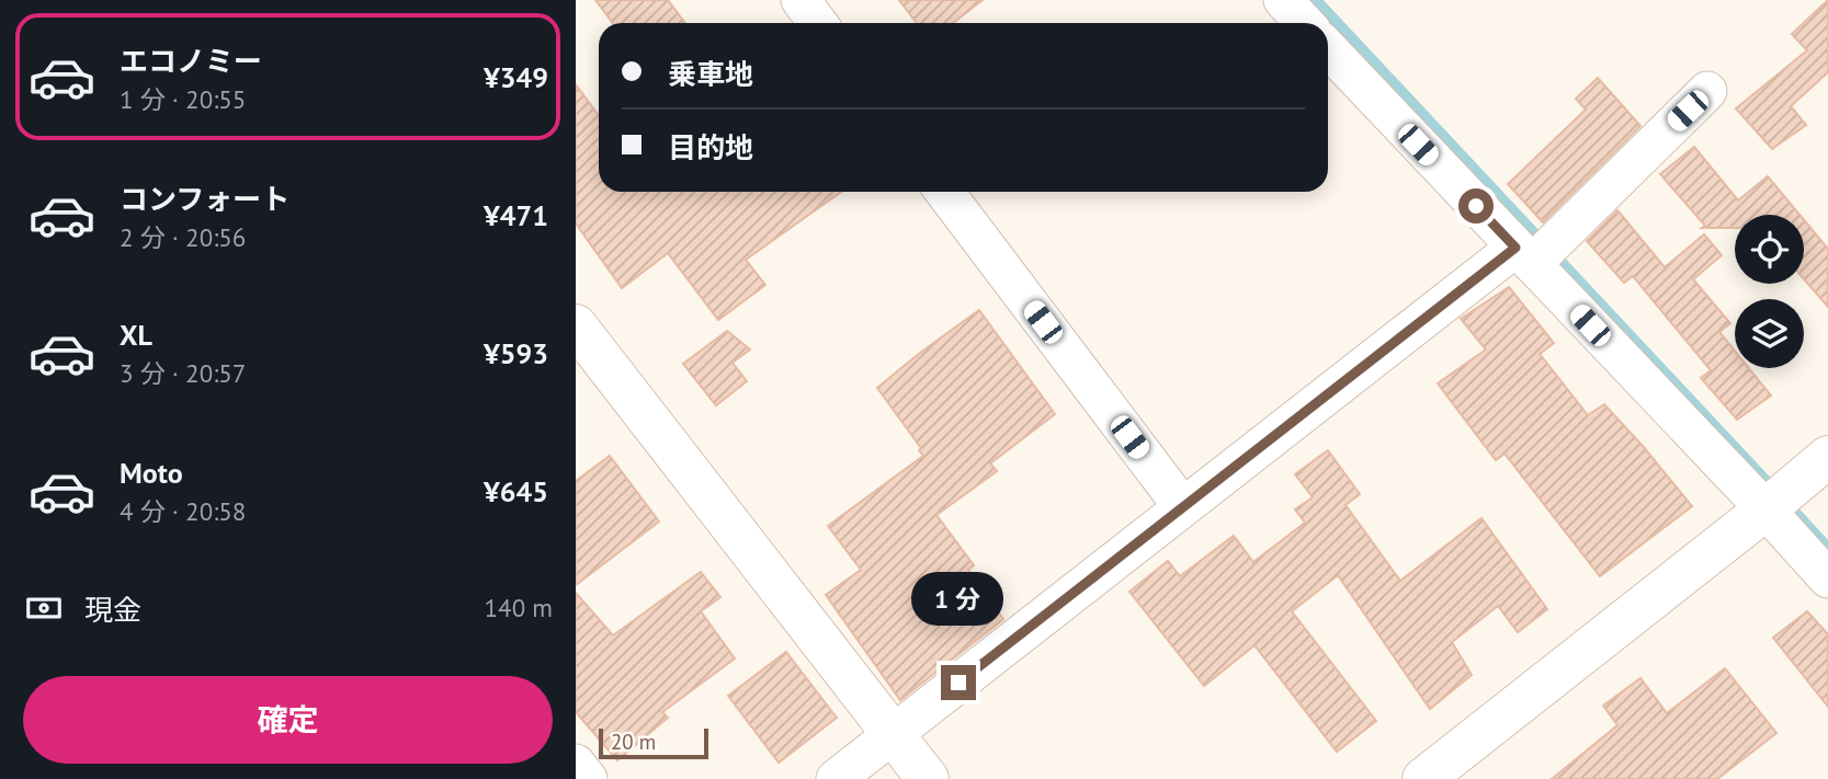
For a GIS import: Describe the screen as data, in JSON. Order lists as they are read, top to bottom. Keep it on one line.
{"scale_bar":"20 m","page":{"list":[{"name":"エコノミー","note":"1 分 · 20:55","value":"¥349"},{"name":"コンフォート","note":"2 分 · 20:56","value":"¥471"},{"name":"XL","note":"3 分 · 20:57","value":"¥593"},{"name":"Moto","note":"4 分 · 20:58","value":"¥645"}],"banner":["乗車地","目的地"],"pay":["現金","140 m"],"bubble":"1 分","buttons":"確定","scale":"20 m"}}
